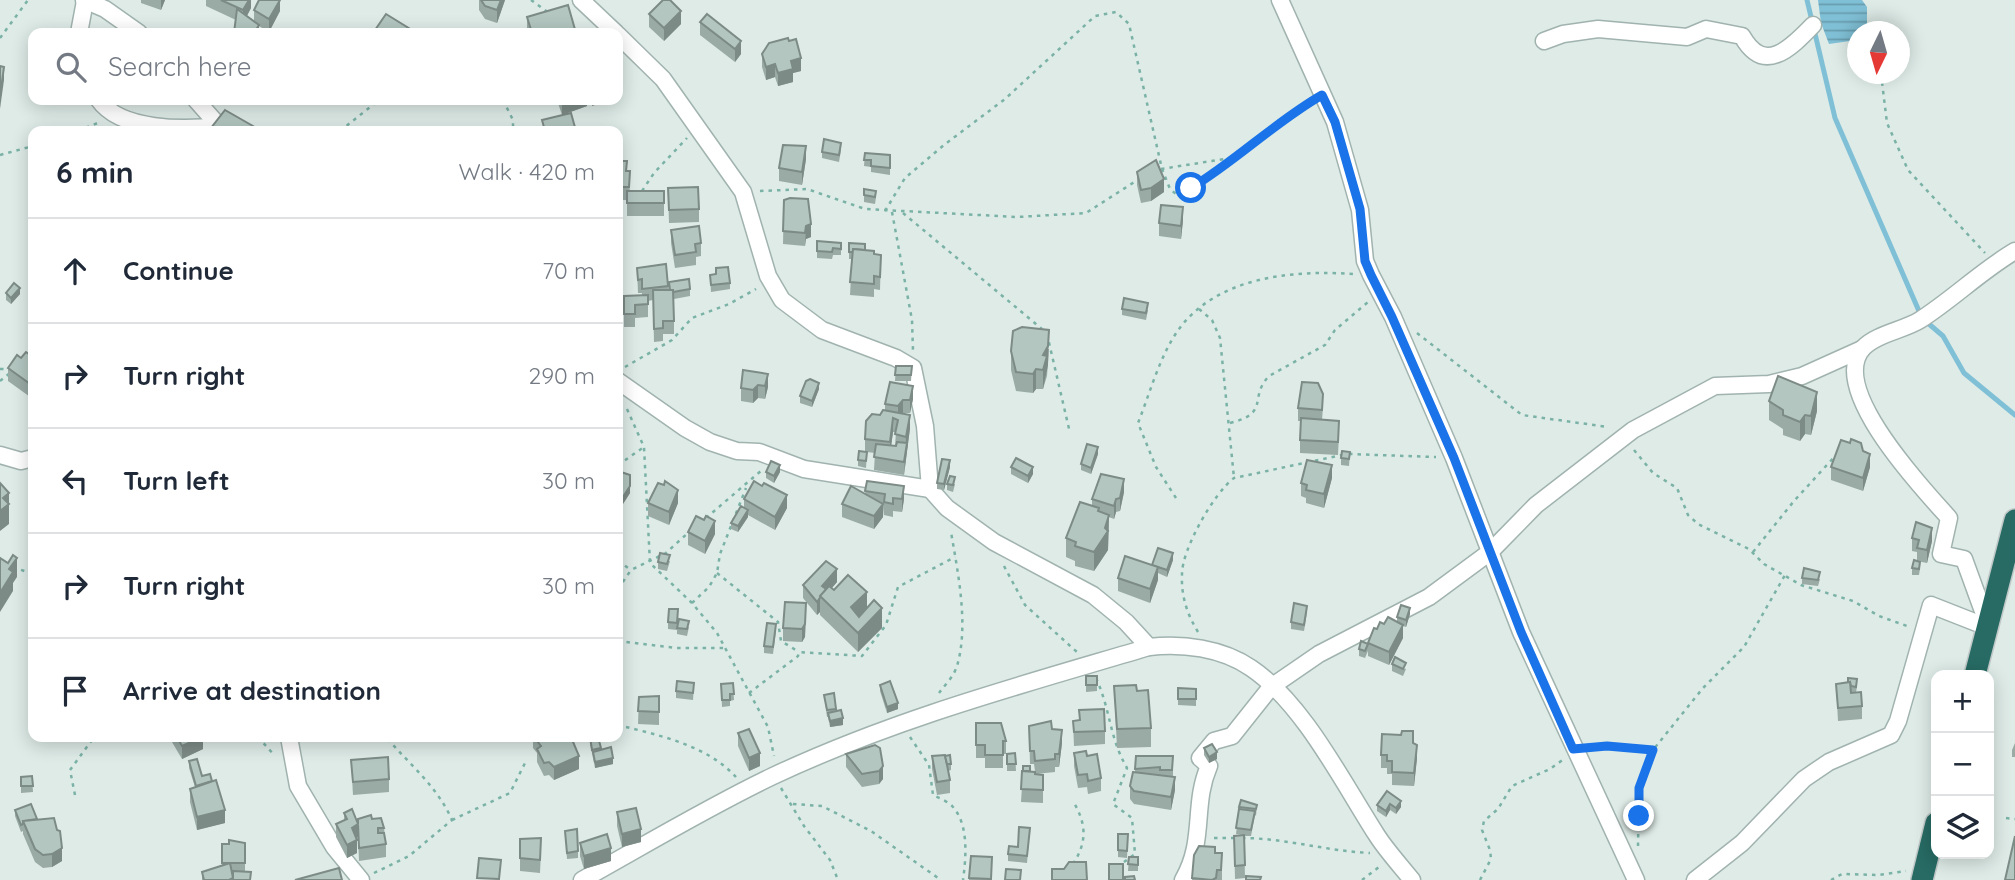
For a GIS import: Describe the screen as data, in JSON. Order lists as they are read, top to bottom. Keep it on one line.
{"north":"bottom","page":{"search":"Search here","heading":["6 min","Walk · 420 m"],"list":[["Continue","70 m"],["Turn right","290 m"],["Turn left","30 m"],["Turn right","30 m"],"Arrive at destination"],"map_buttons":["+","−"]}}
